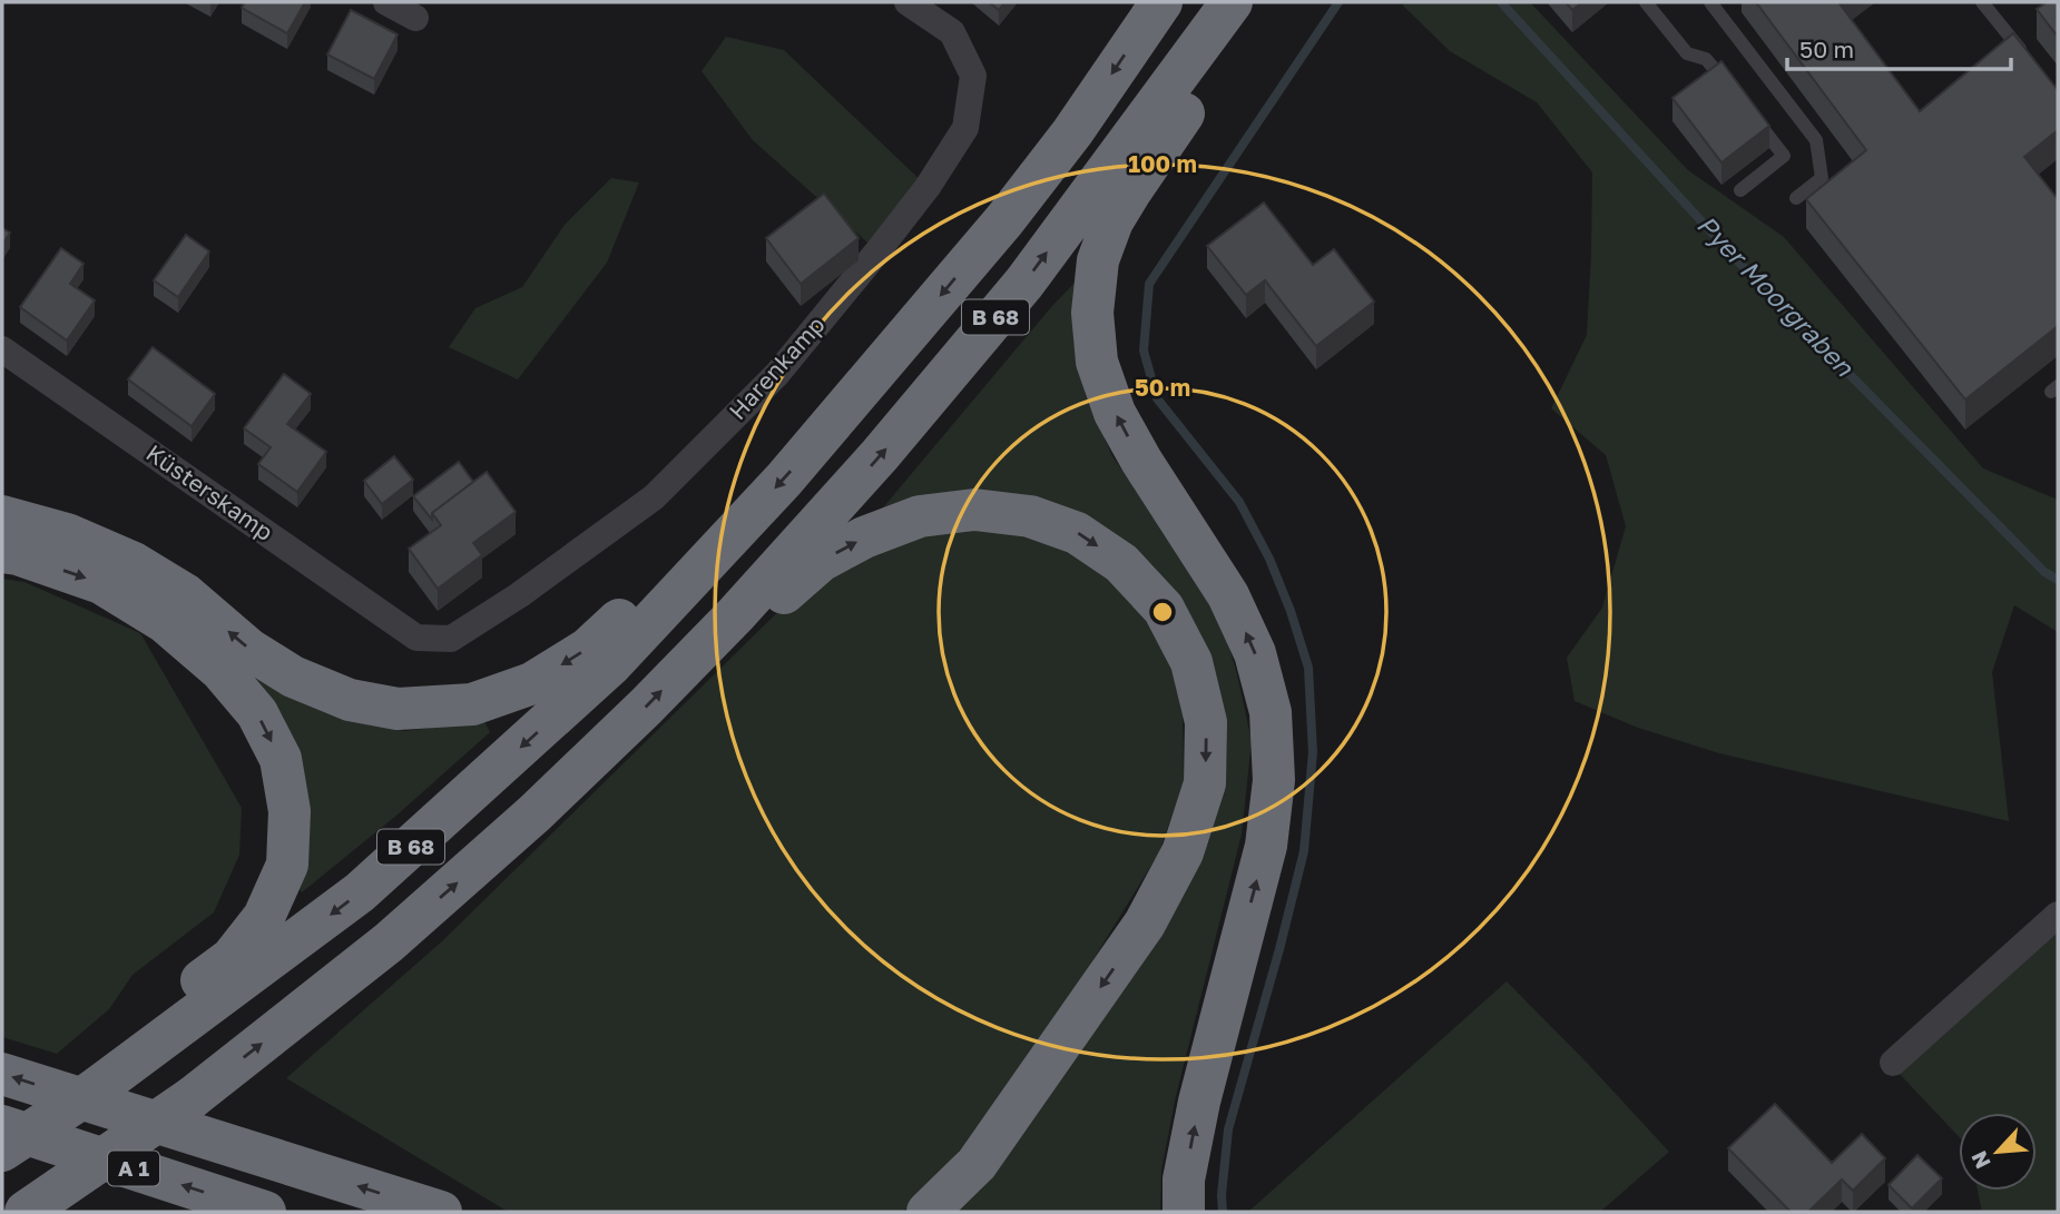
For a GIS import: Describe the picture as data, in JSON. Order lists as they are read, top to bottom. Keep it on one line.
{"streets":{"highway":["B 68","A 1"],"street":["Harenkamp","Küsterskamp"]},"crossings":[["Harenkamp","Küsterskamp"]],"water":["Pyer Moorgraben"],"scale_bar":"50 m","north":"bottom left","rings":["100 m","50 m"]}
